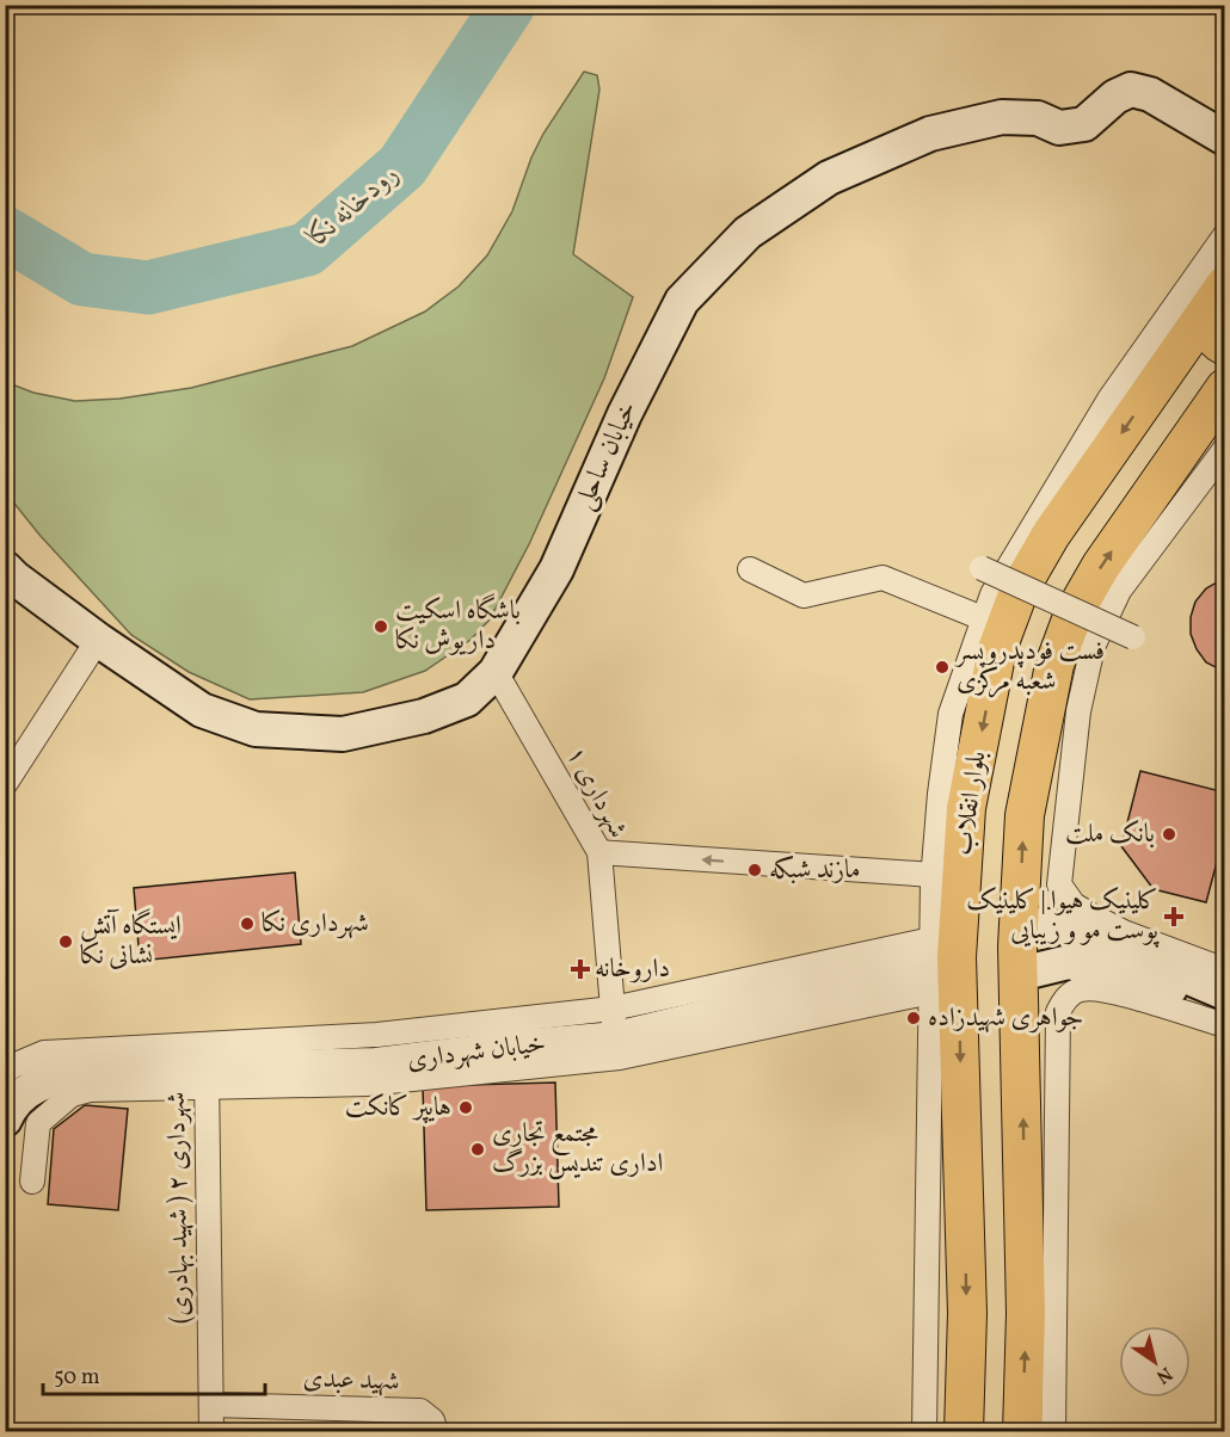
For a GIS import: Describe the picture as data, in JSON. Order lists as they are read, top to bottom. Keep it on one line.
{"streets":{"main road":["بلوار انقلاب"],"street":["خیابان ساحلی","شهرداری ۱","خیابان شهرداری","شهرداری ۲ ( شهید بهادری)","شهید عبدی"]},"crossings":[["خیابان ساحلی","شهرداری ۱"],["شهرداری ۱","خیابان شهرداری"],["بلوار انقلاب","خیابان شهرداری"],["خیابان شهرداری","شهرداری ۲ ( شهید بهادری)"],["شهرداری ۲ ( شهید بهادری)","شهید عبدی"]],"water":["رودخانه نکا"],"places":{"other":["باشگاه اسکیت داریوش نکا","فست فودپدروپسر شعبه مرکزی","بانک ملت","مازند شبکه","شهرداری نکا","ایستگاه آتش نشانی نکا","جواهری شهیدزاده","هایپر کانکت","مجتمع تجاری اداری تندیس بزرگ"],"health":["کلینیک هیوا | کلینیک پوست مو و زیبایی","داروخانه"]},"scale_bar":"50 m","north":"bottom right"}
